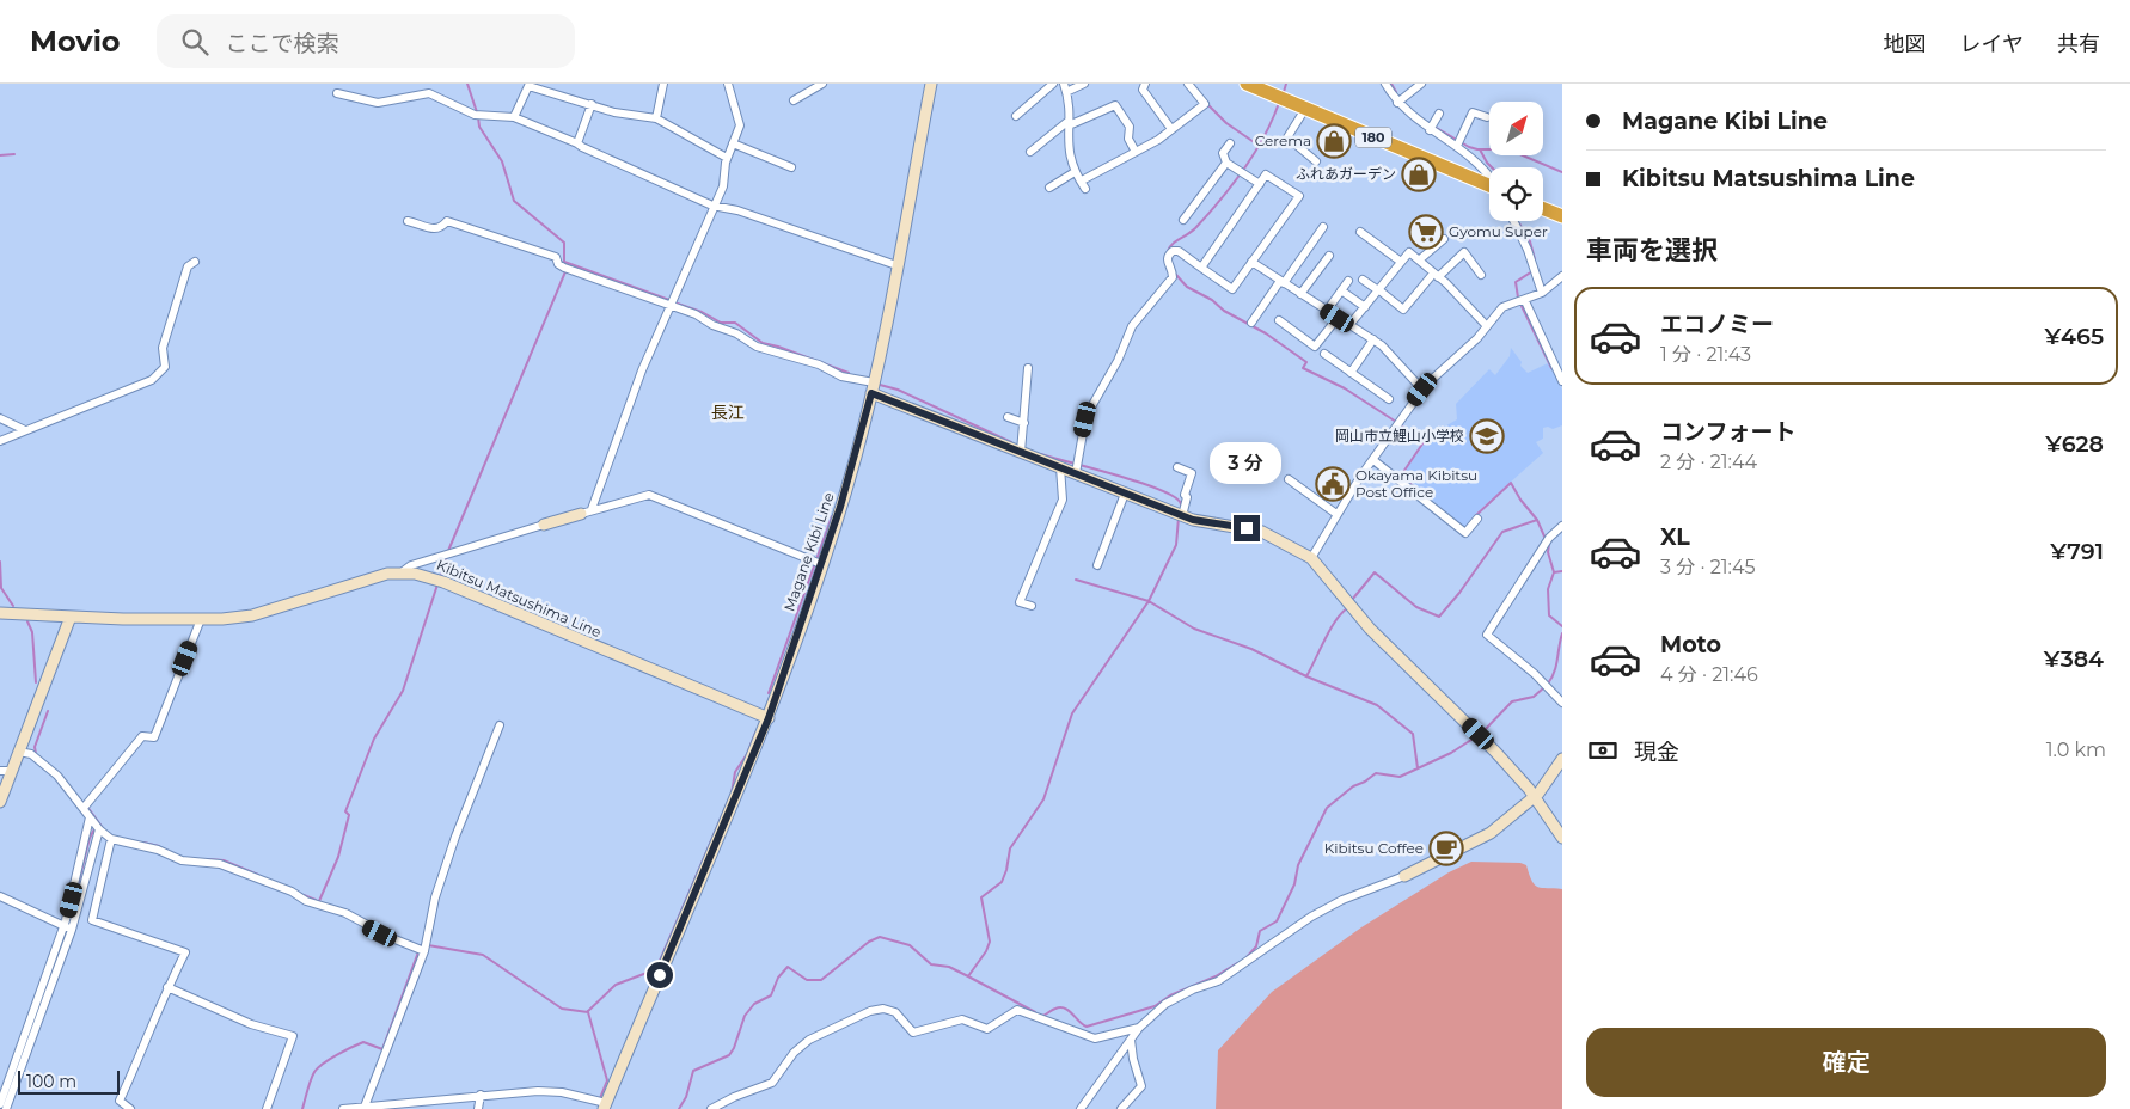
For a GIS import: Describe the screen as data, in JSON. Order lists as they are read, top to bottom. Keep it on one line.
{"streets":{"highway":["180"],"main road":["Magane Kibi Line","Kibitsu Matsushima Line"]},"crossings":[["Magane Kibi Line","Kibitsu Matsushima Line"]],"districts":["長江"],"places":{"shop":["Cerema","ふれあガーデン"],"supermarket":["Gyomu Super"],"school or university":["岡山市立鯉山小学校"],"public building":["Okayama Kibitsu Post Office"],"cafe":["Kibitsu Coffee"]},"scale_bar":"100 m","north":"top right","page":{"header":"Movio","search":"ここで検索","nav":["地図","レイヤ","共有"],"banner":["Magane Kibi Line","Kibitsu Matsushima Line"],"heading":"車両を選択","list":[{"name":"エコノミー","note":"1 分 · 21:43","value":"¥465"},{"name":"コンフォート","note":"2 分 · 21:44","value":"¥628"},{"name":"XL","note":"3 分 · 21:45","value":"¥791"},{"name":"Moto","note":"4 分 · 21:46","value":"¥384"}],"bubble":"3 分","pay":["現金","1.0 km"],"buttons":"確定","scale":"100 m"}}
